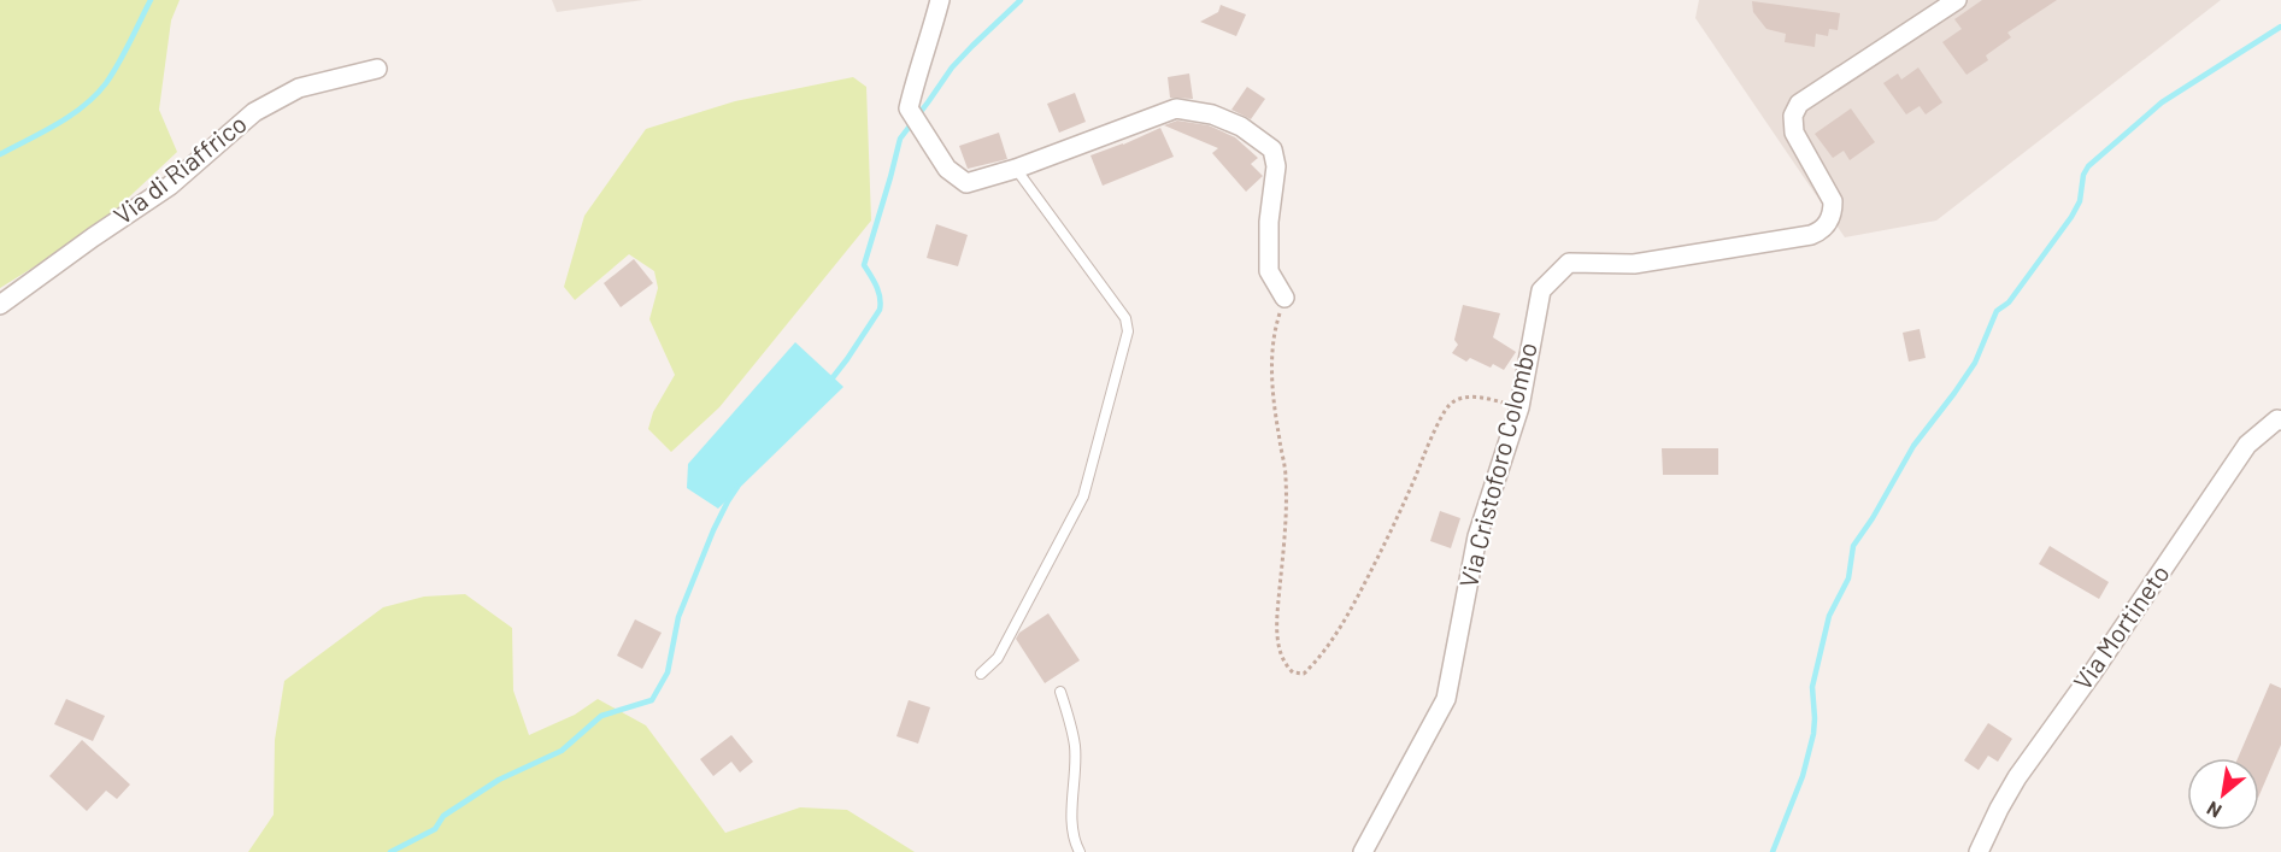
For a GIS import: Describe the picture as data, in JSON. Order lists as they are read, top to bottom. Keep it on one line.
{"streets":{"street":["Via di Riaffrico","Via Cristoforo Colombo","Via Mortineto"]},"north":"bottom left"}
